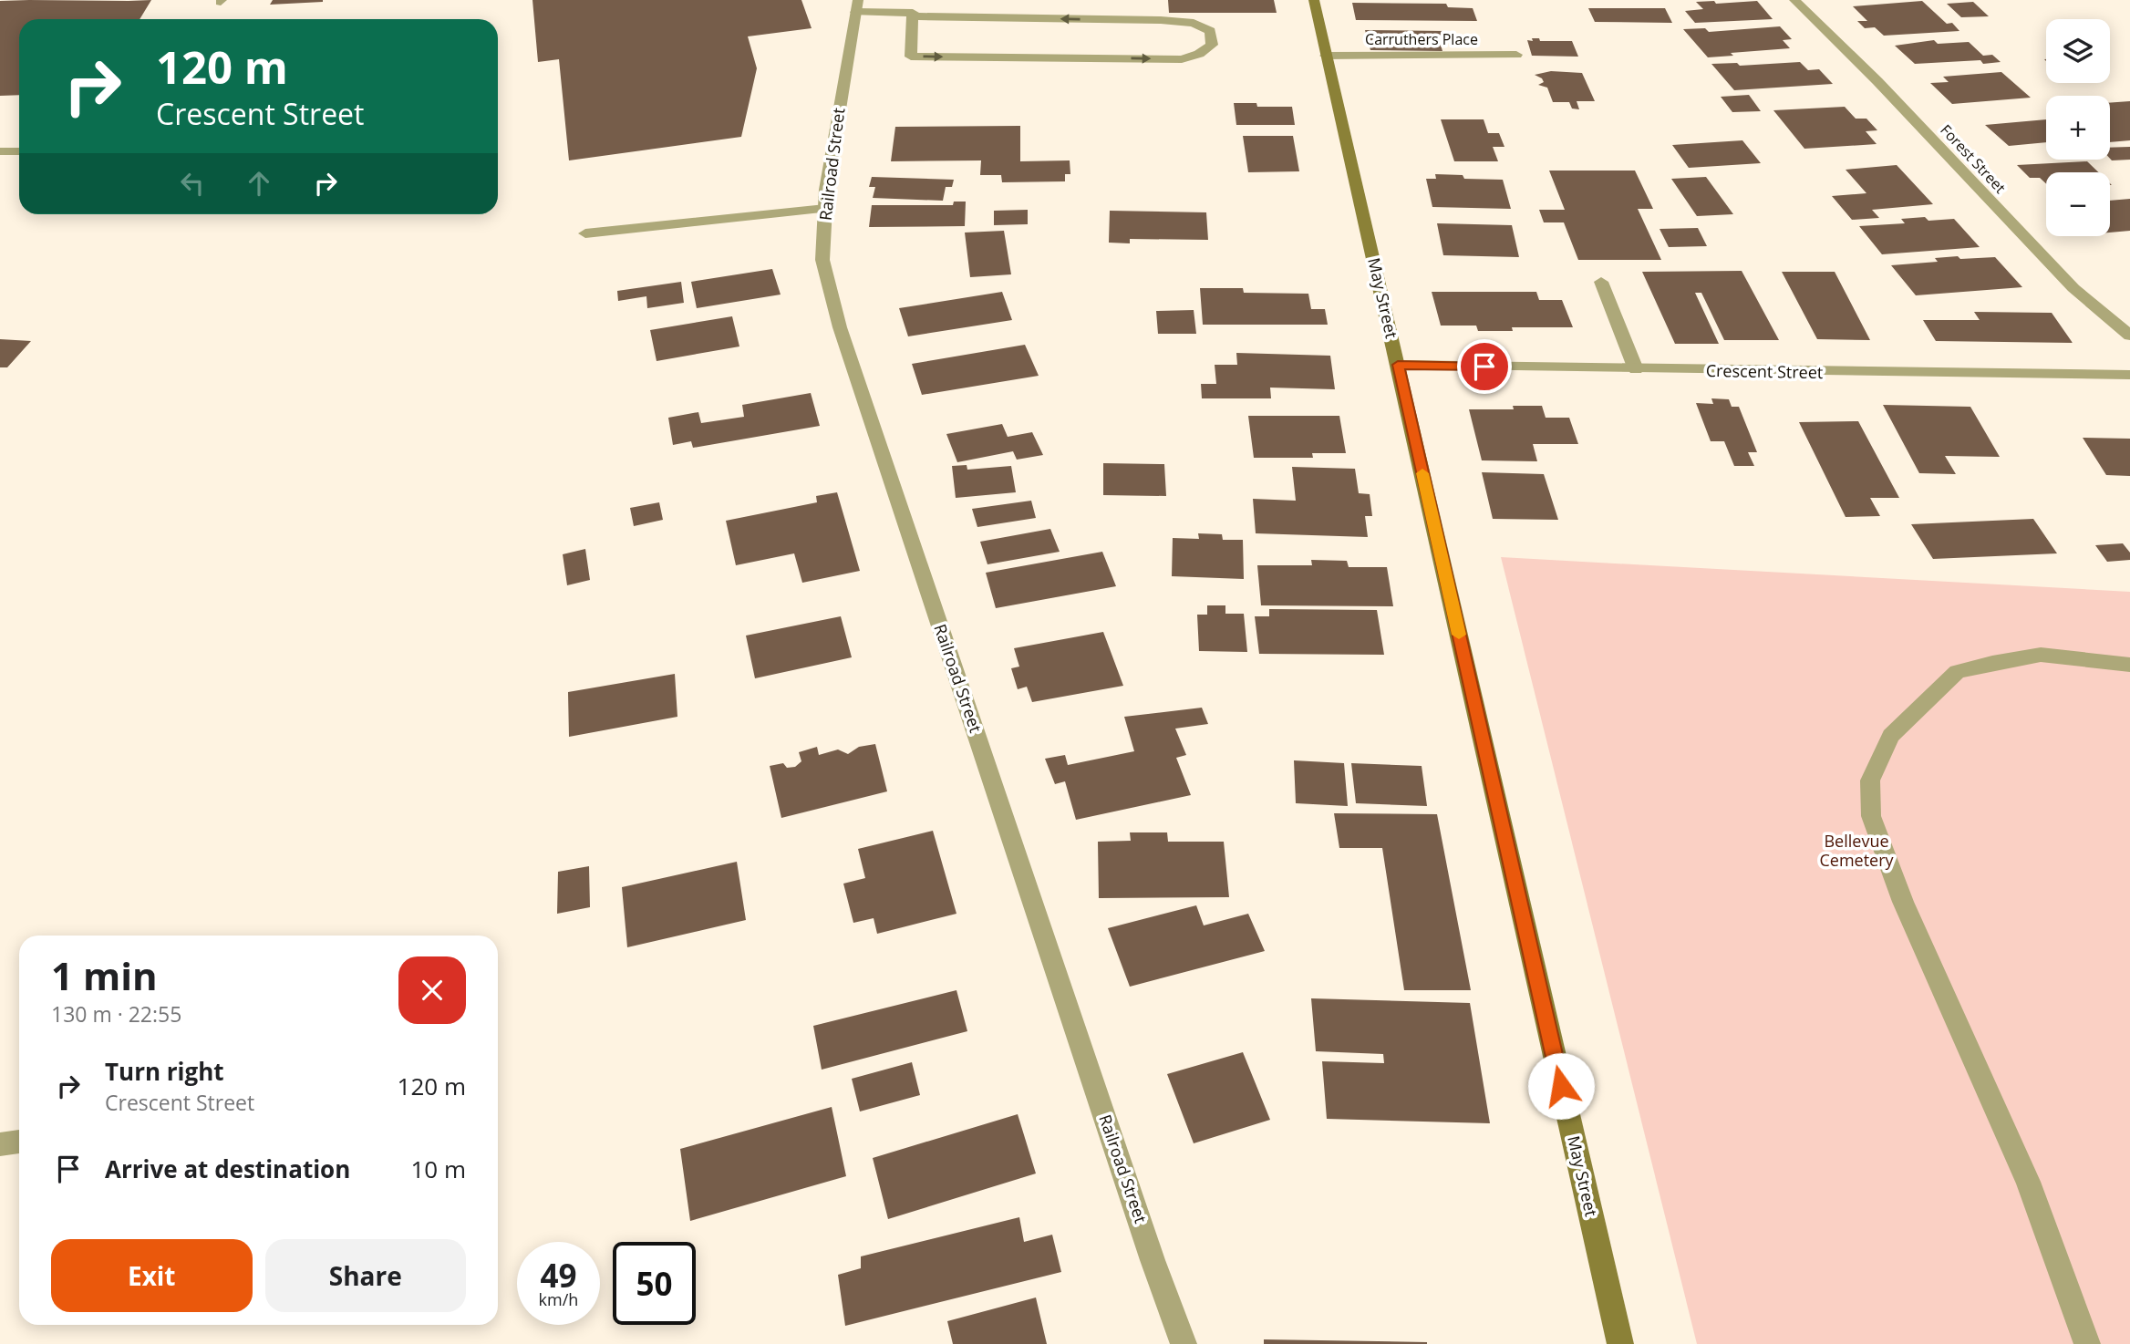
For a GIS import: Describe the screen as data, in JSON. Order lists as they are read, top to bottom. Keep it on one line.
{"streets":{"main road":["May Street"],"street":["Carruthers Place","Forest Street","Railroad Street","Crescent Street"]},"crossings":[["Carruthers Place","May Street"],["May Street","Crescent Street"]],"parks":["Bellevue Cemetery"],"page":{"map_buttons":["+","−"],"turn":["120 m","Crescent Street"],"heading":["1 min","130 m · 22:55"],"list":[{"name":"Turn right","note":"Crescent Street","value":"120 m"},{"name":"Arrive at destination","value":"10 m"}],"buttons":["Exit","Share"],"speed":"49 km/h","limit":"50"}}
